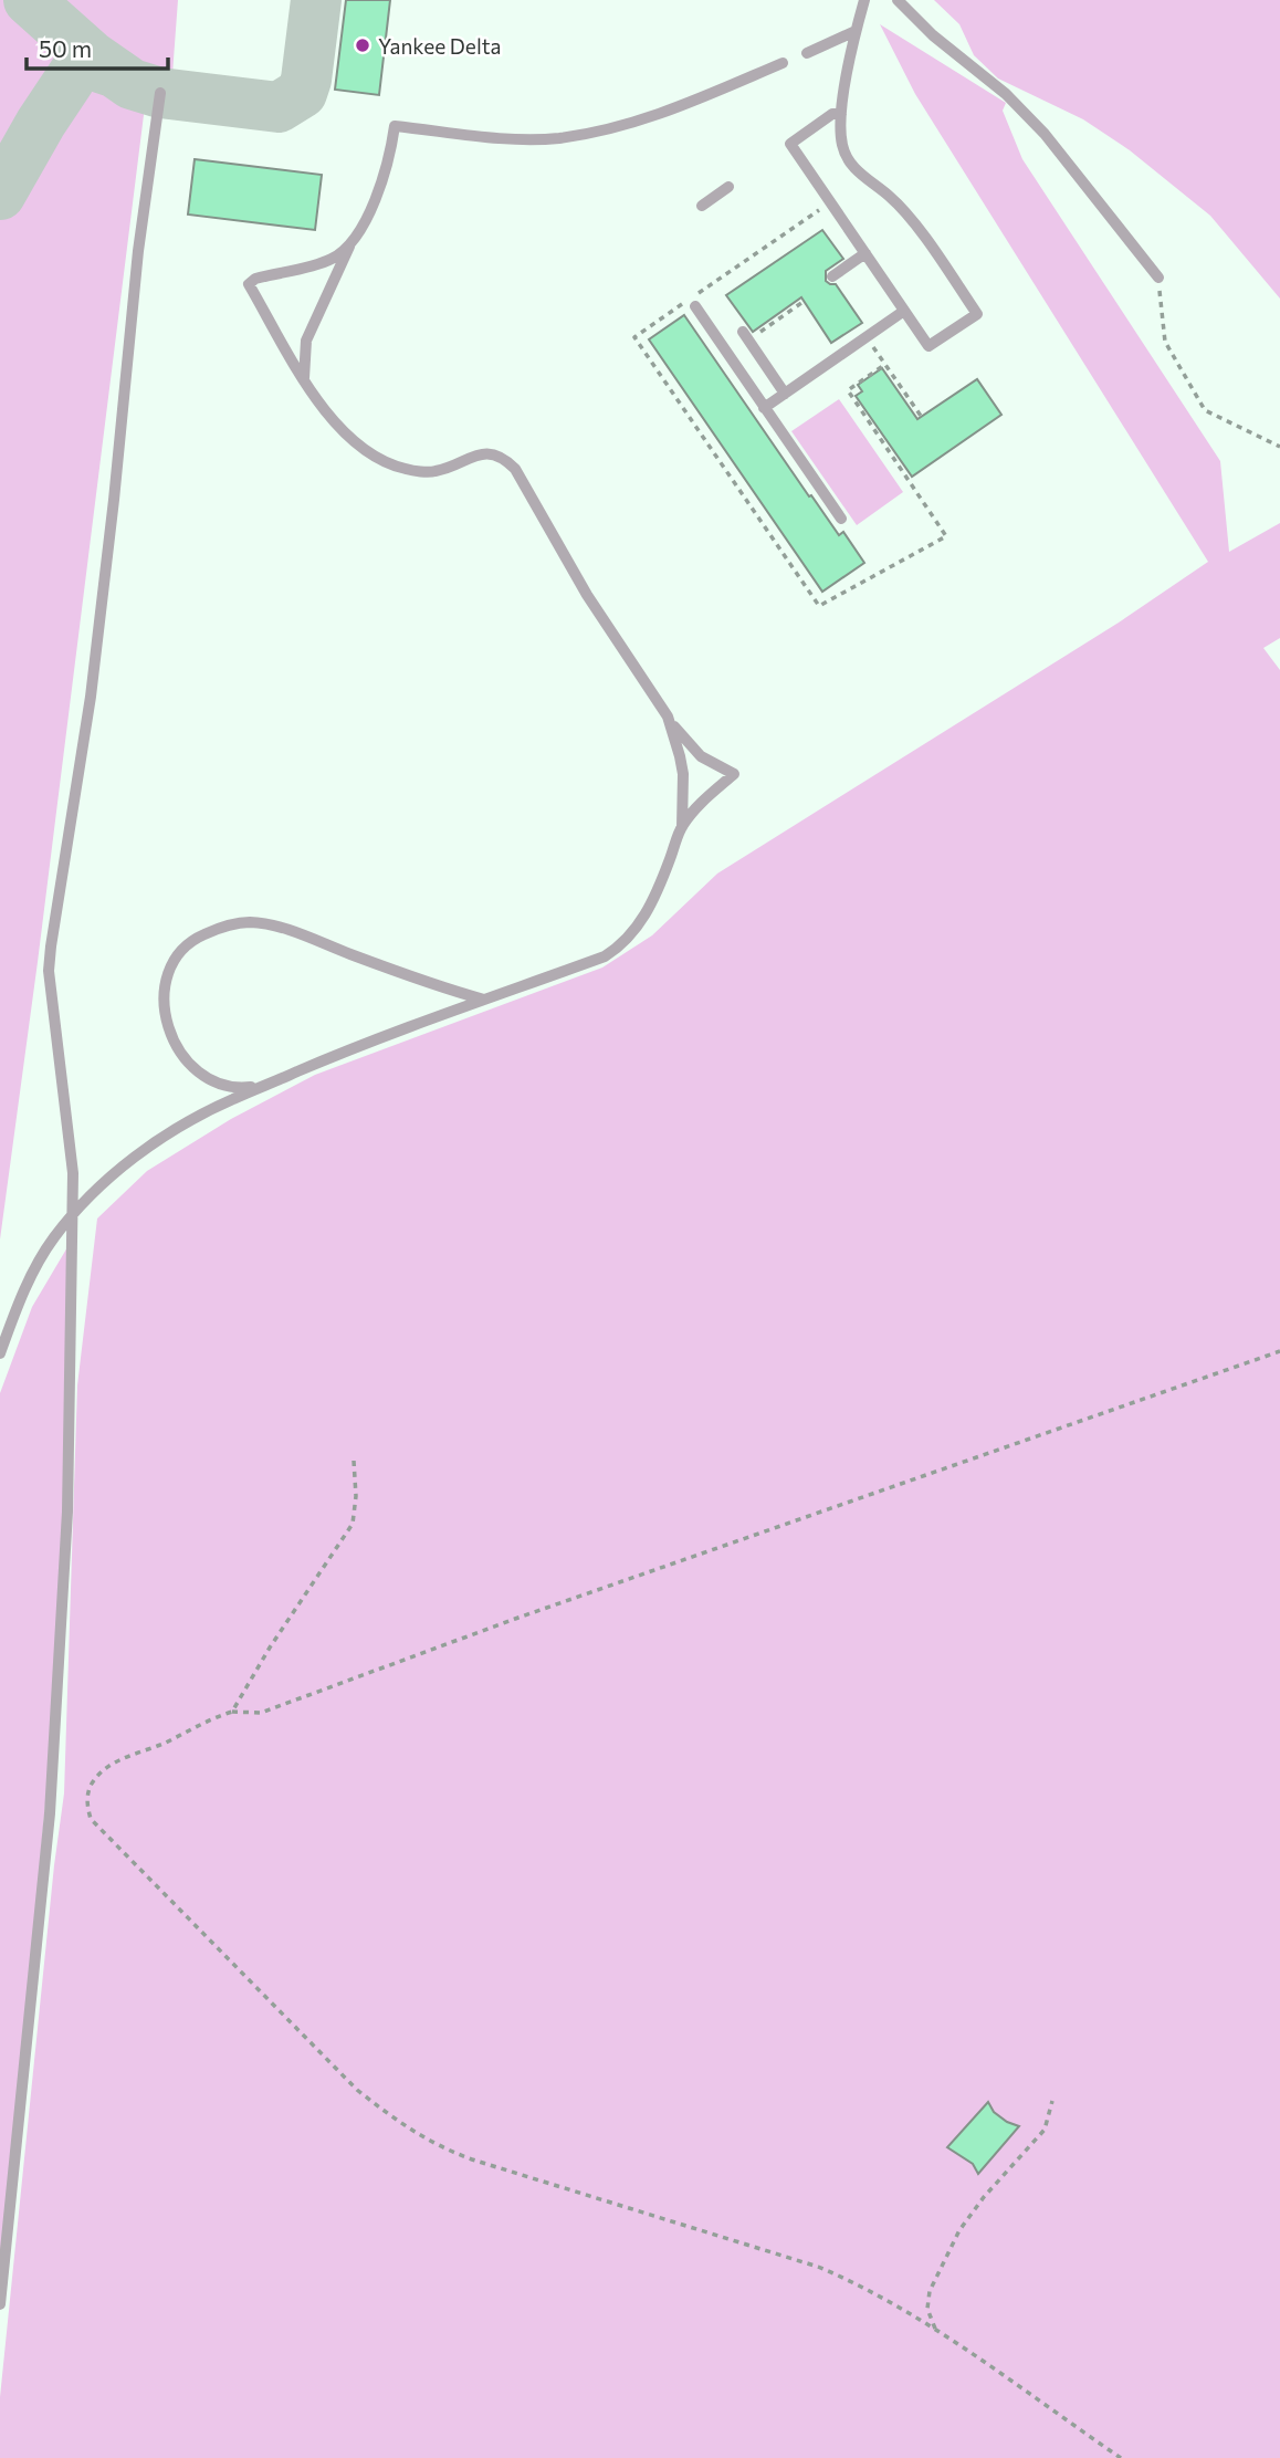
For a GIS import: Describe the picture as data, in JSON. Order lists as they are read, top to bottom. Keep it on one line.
{"places":["Yankee Delta"],"scale_bar":"50 m"}
